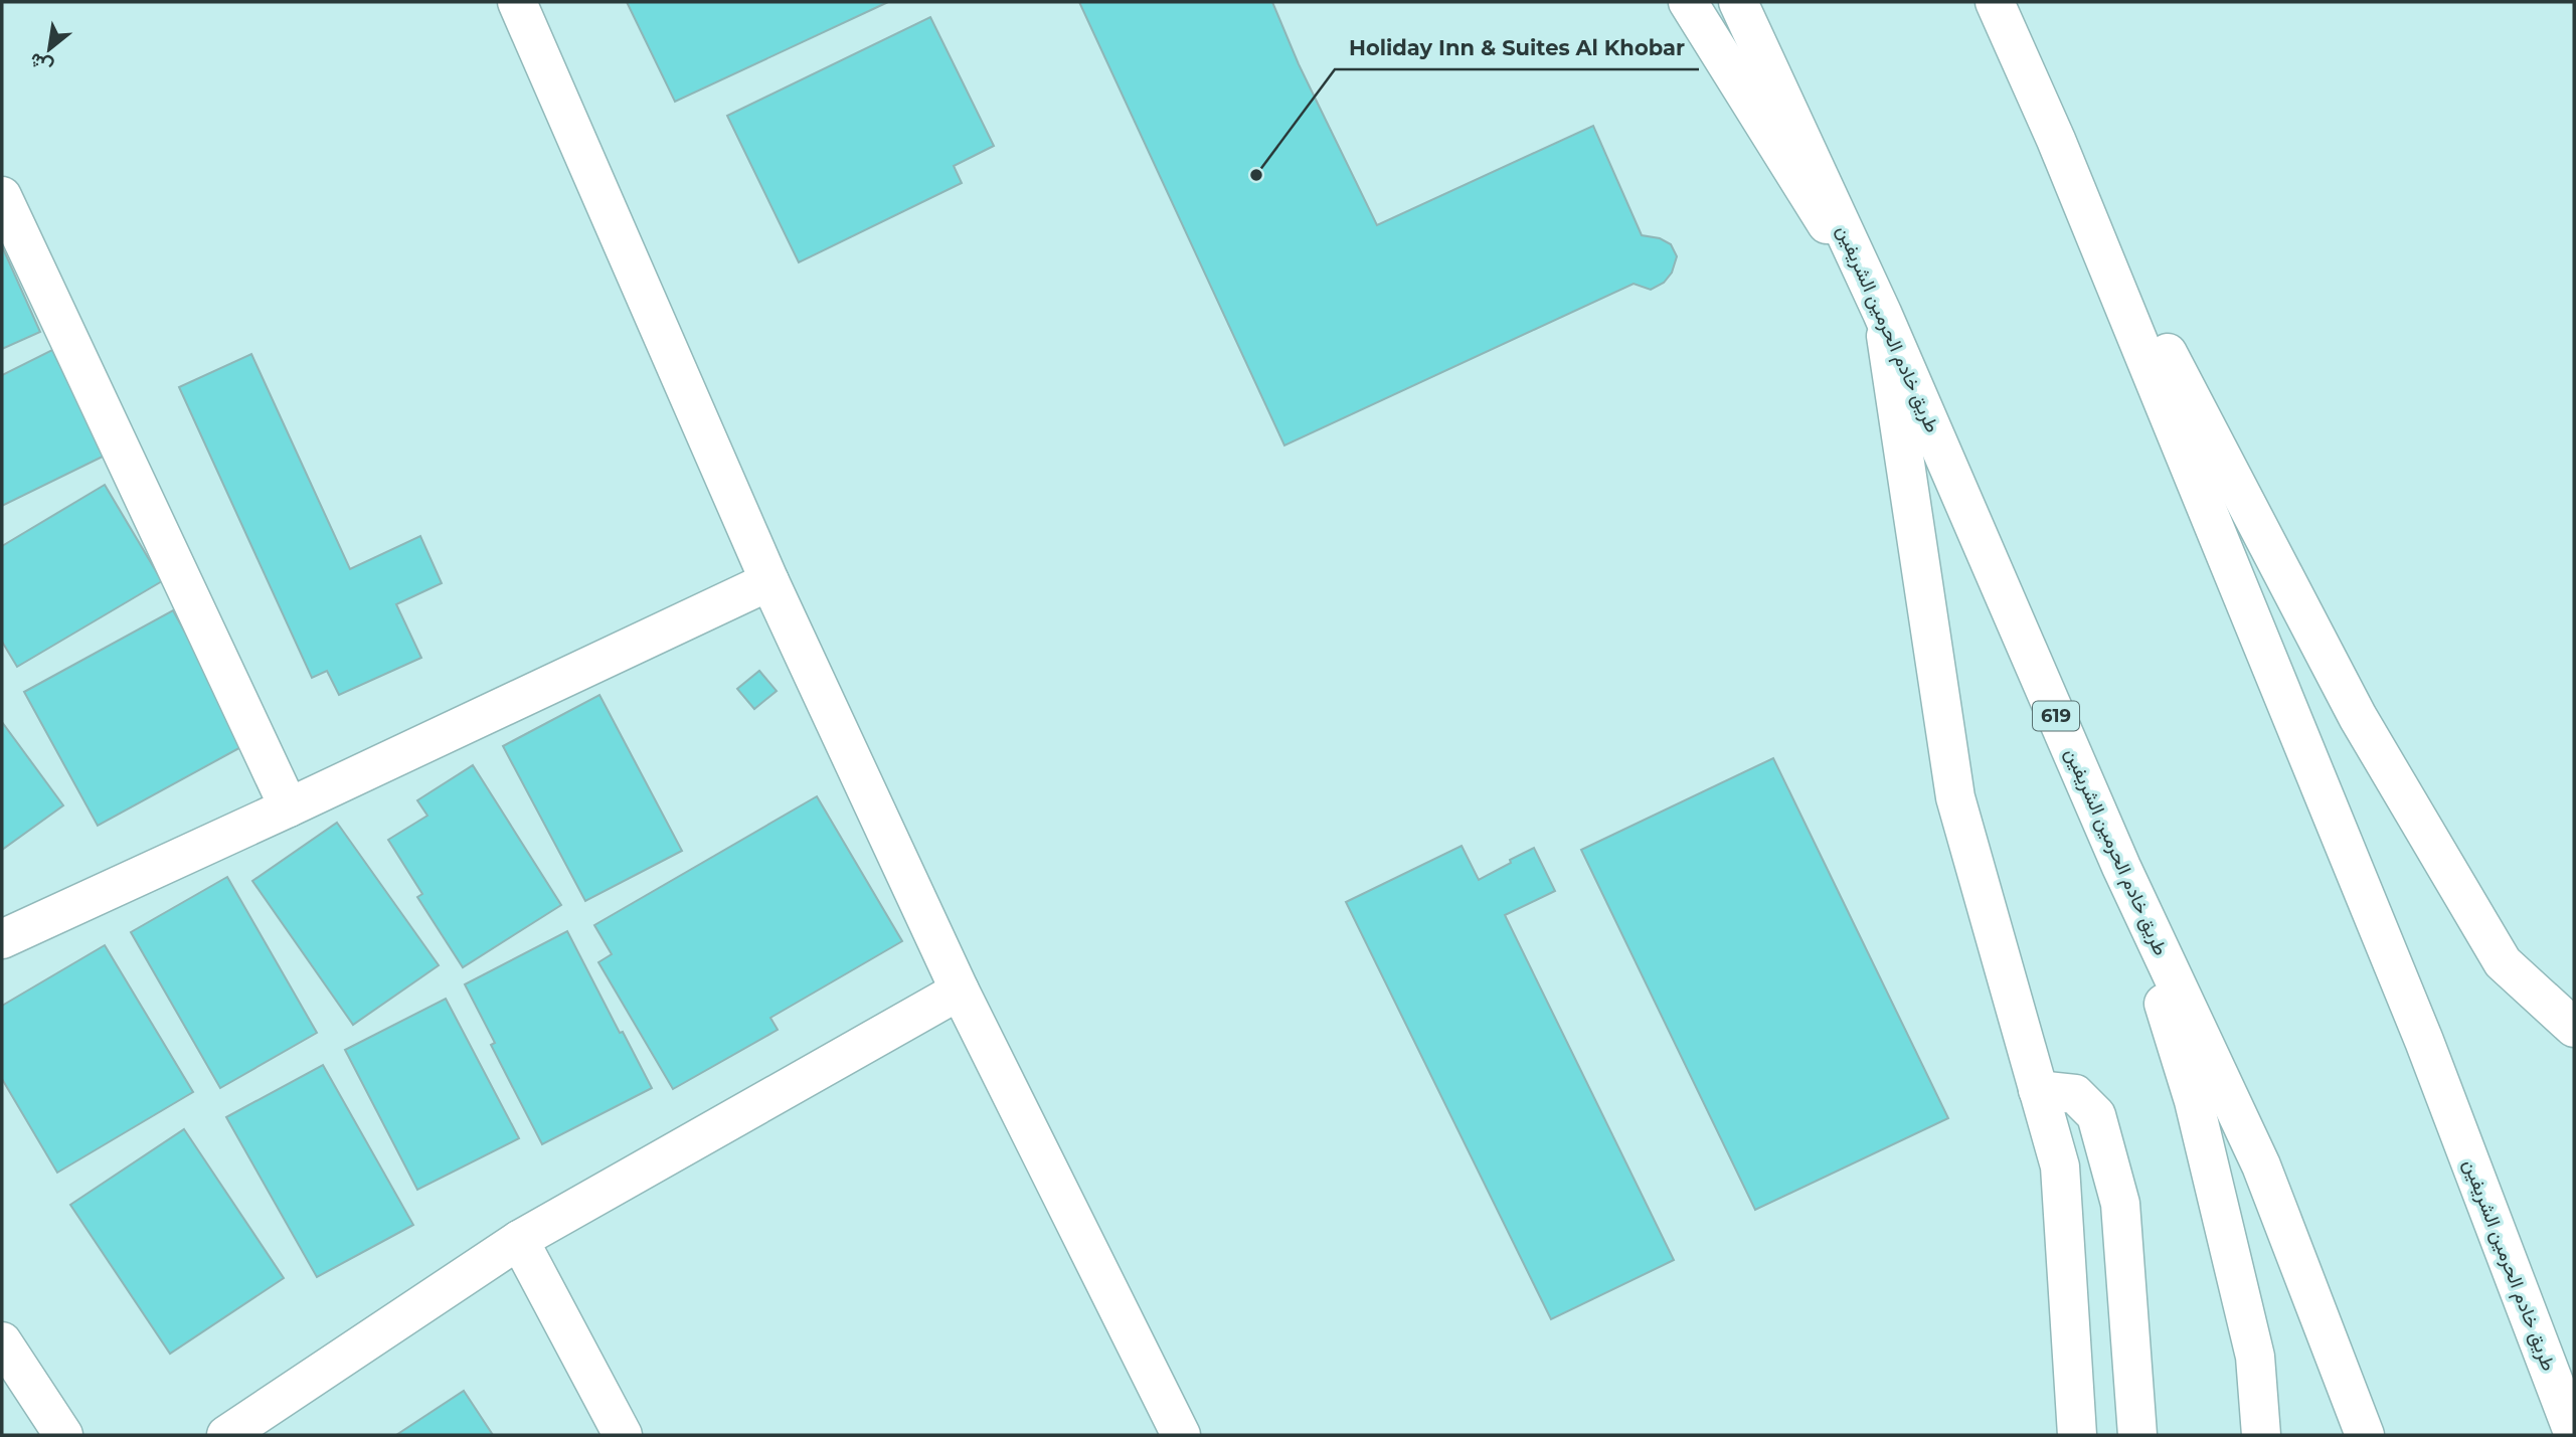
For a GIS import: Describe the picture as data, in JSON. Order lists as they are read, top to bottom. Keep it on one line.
{"streets":{"main road":["طريق خادم الحرمين الشريفين","619"]},"places":["Holiday Inn & Suites Al Khobar"],"north":"bottom left"}
